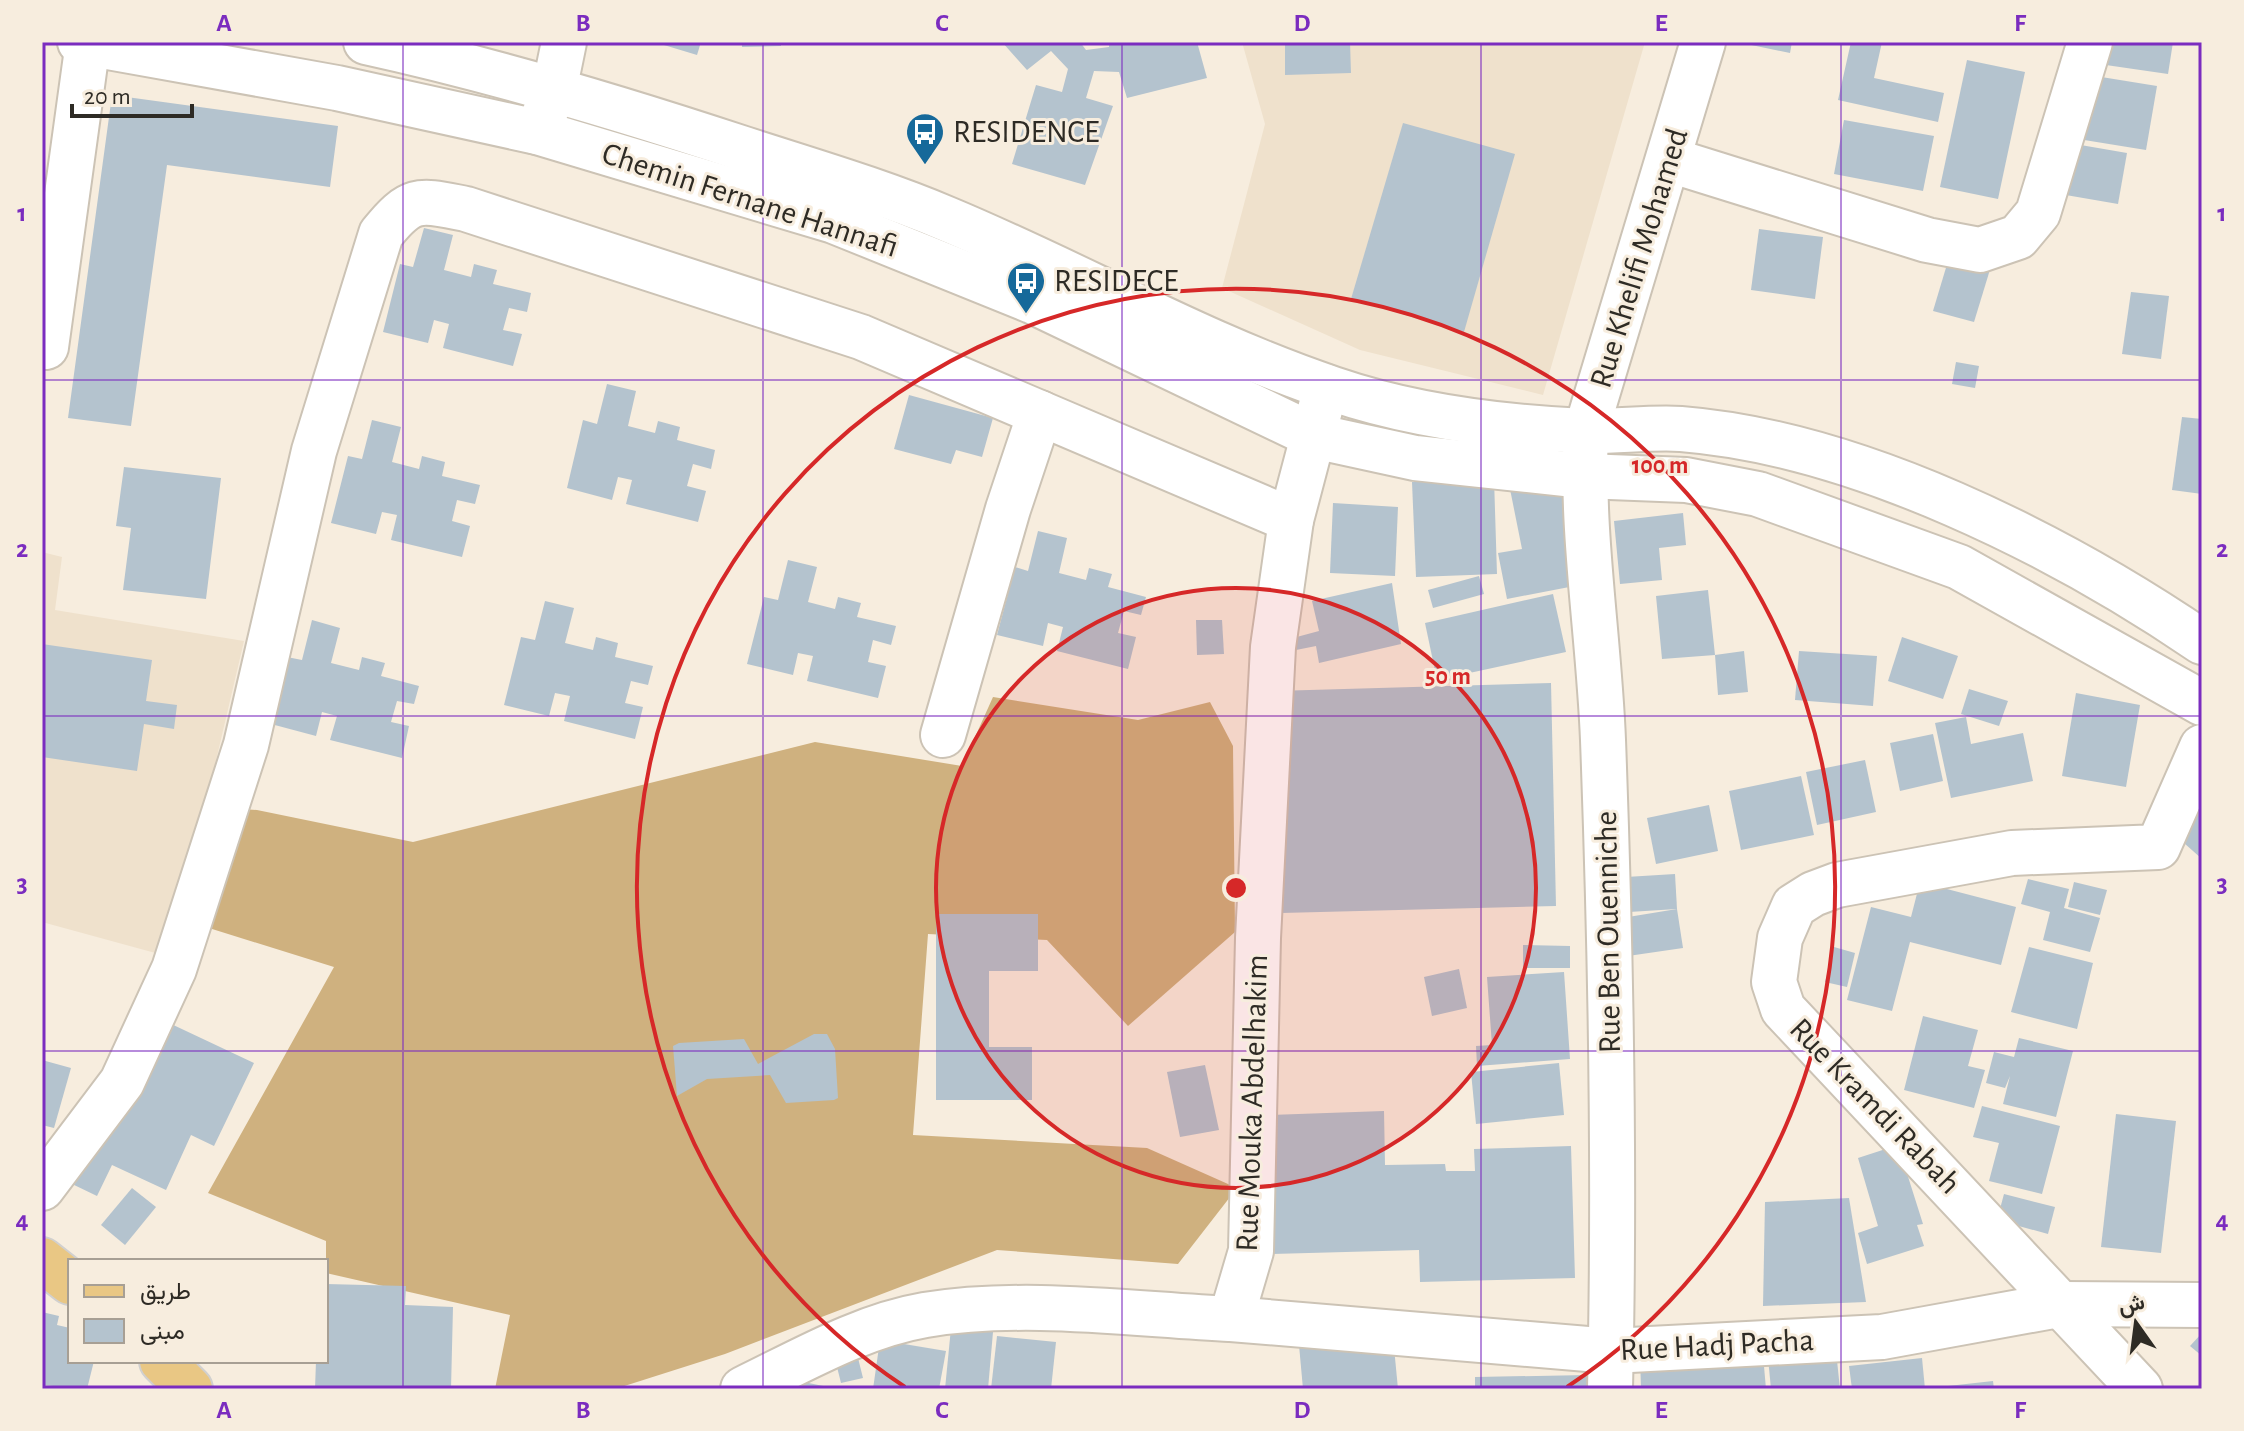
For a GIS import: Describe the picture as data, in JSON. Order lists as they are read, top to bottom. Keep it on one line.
{"streets":{"street":["Chemin Fernane Hannafi","Rue Khelifi Mohamed","Rue Ben Ouenniche","Rue Mouka Abdelhakim","Rue Kramdi Rabah","Rue Hadj Pacha"]},"crossings":[["Chemin Fernane Hannafi","Rue Khelifi Mohamed"],["Chemin Fernane Hannafi","Rue Ben Ouenniche"],["Chemin Fernane Hannafi","Rue Mouka Abdelhakim"],["Rue Khelifi Mohamed","Rue Ben Ouenniche"],["Rue Ben Ouenniche","Rue Hadj Pacha"],["Rue Mouka Abdelhakim","Rue Hadj Pacha"],["Rue Kramdi Rabah","Rue Hadj Pacha"]],"places":{"bus stop":["RESIDENCE","RESIDECE"]},"legend":["طريق","مبنى"],"scale_bar":"20 m","north":"top","grid":{"columns":["A","B","C","D","E","F"],"rows":["1","2","3","4"]},"rings":["100 m","50 m"]}
